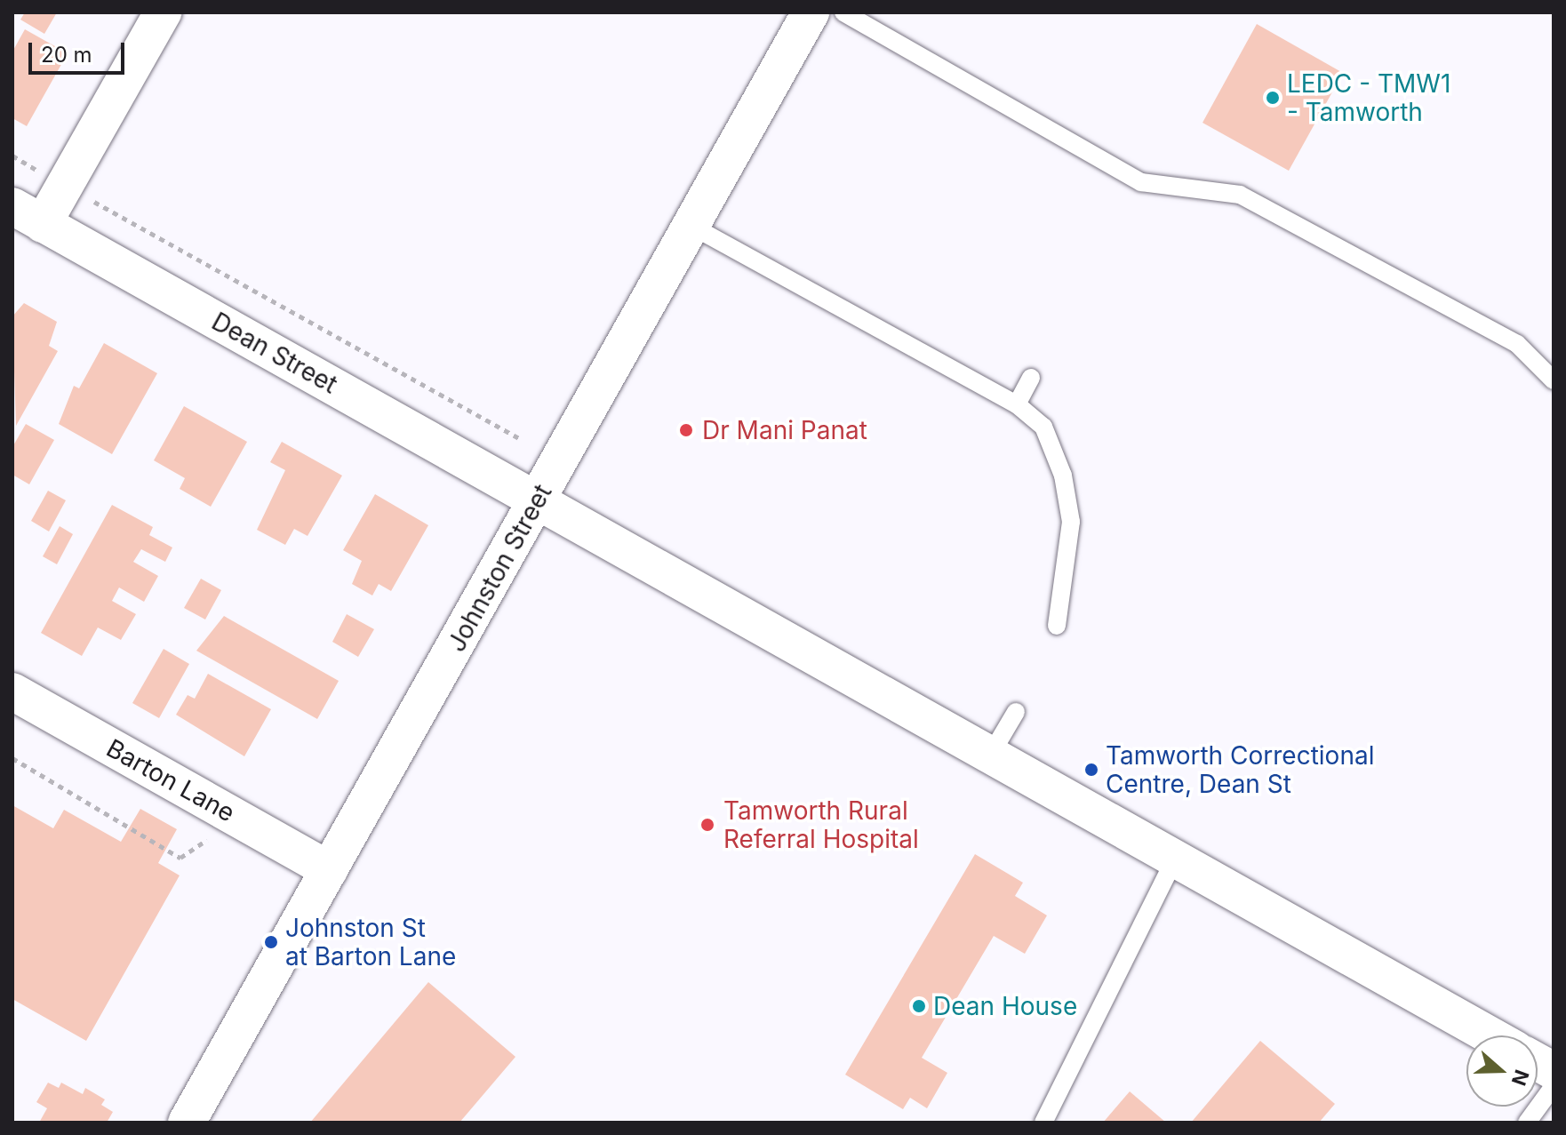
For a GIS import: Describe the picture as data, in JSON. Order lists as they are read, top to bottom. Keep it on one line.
{"streets":{"street":["Dean Street","Johnston Street","Barton Lane"]},"crossings":[["Dean Street","Johnston Street"],["Johnston Street","Barton Lane"]],"places":["LEDC - TMW1 - Tamworth","Dr Mani Panat","Tamworth Correctional Centre, Dean St","Tamworth Rural Referral Hospital","Johnston St at Barton Lane","Dean House"],"scale_bar":"20 m","north":"right"}
